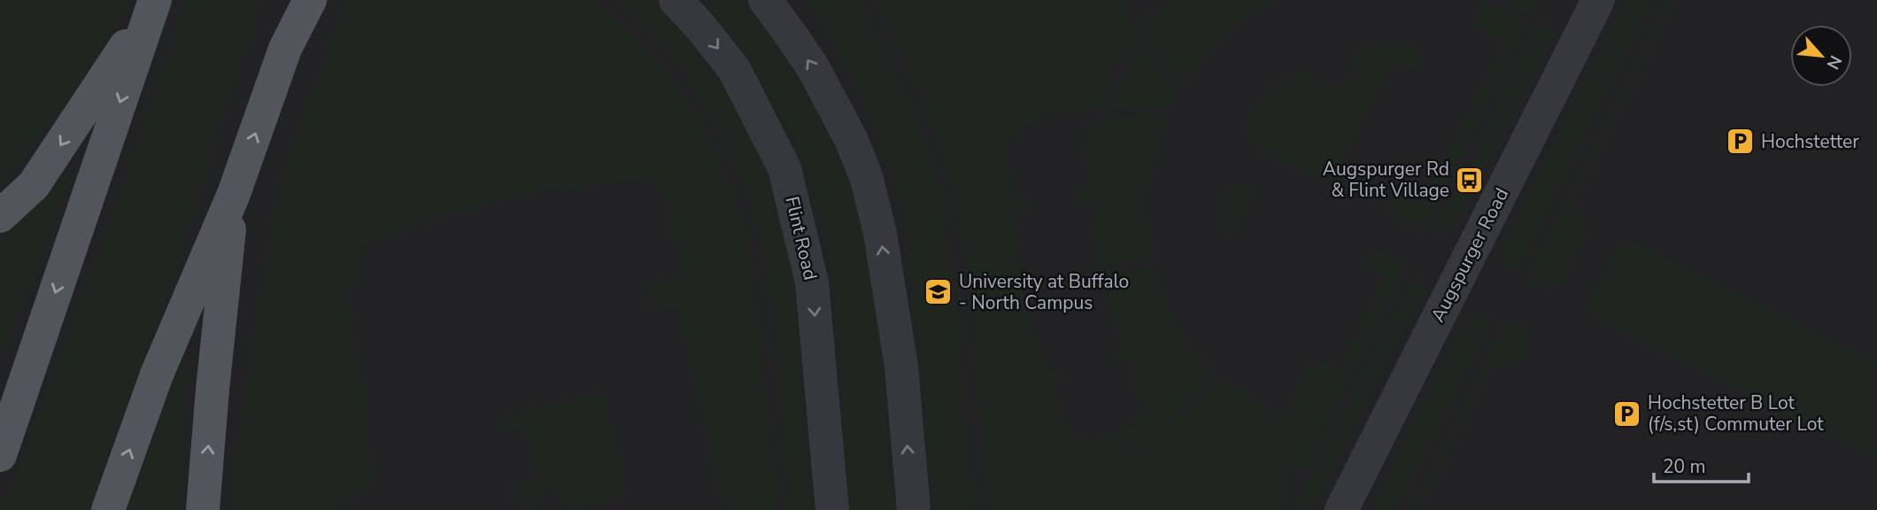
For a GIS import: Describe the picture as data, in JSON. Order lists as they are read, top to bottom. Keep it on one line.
{"streets":{"street":["Flint Road","Augspurger Road"]},"places":{"parking":["Hochstetter","Hochstetter B Lot (f/s,st) Commuter Lot"],"bus stop":["Augspurger Rd & Flint Village"],"school or university":["University at Buffalo - North Campus"]},"scale_bar":"20 m","north":"bottom right"}
